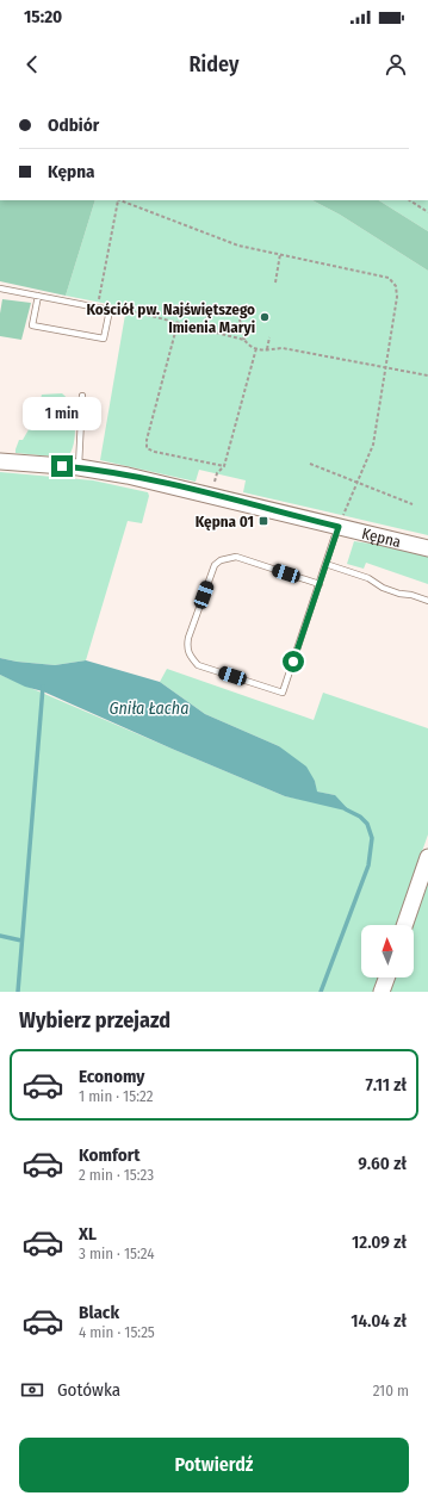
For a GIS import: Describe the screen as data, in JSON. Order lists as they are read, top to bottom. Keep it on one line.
{"streets":{"street":["Kępna"]},"water":["Gniła Łacha"],"places":{"other":["Kościół pw. Najświętszego Imienia Maryi"],"transit":["Kępna 01"]},"north":"top","page":{"status":"15:20","header":"Ridey","banner":["Odbiór","Kępna"],"bubble":"1 min","heading":"Wybierz przejazd","list":[{"name":"Economy","note":"1 min · 15:22","value":"7.11 zł"},{"name":"Komfort","note":"2 min · 15:23","value":"9.60 zł"},{"name":"XL","note":"3 min · 15:24","value":"12.09 zł"},{"name":"Black","note":"4 min · 15:25","value":"14.04 zł"}],"pay":["Gotówka","210 m"],"buttons":"Potwierdź"}}
